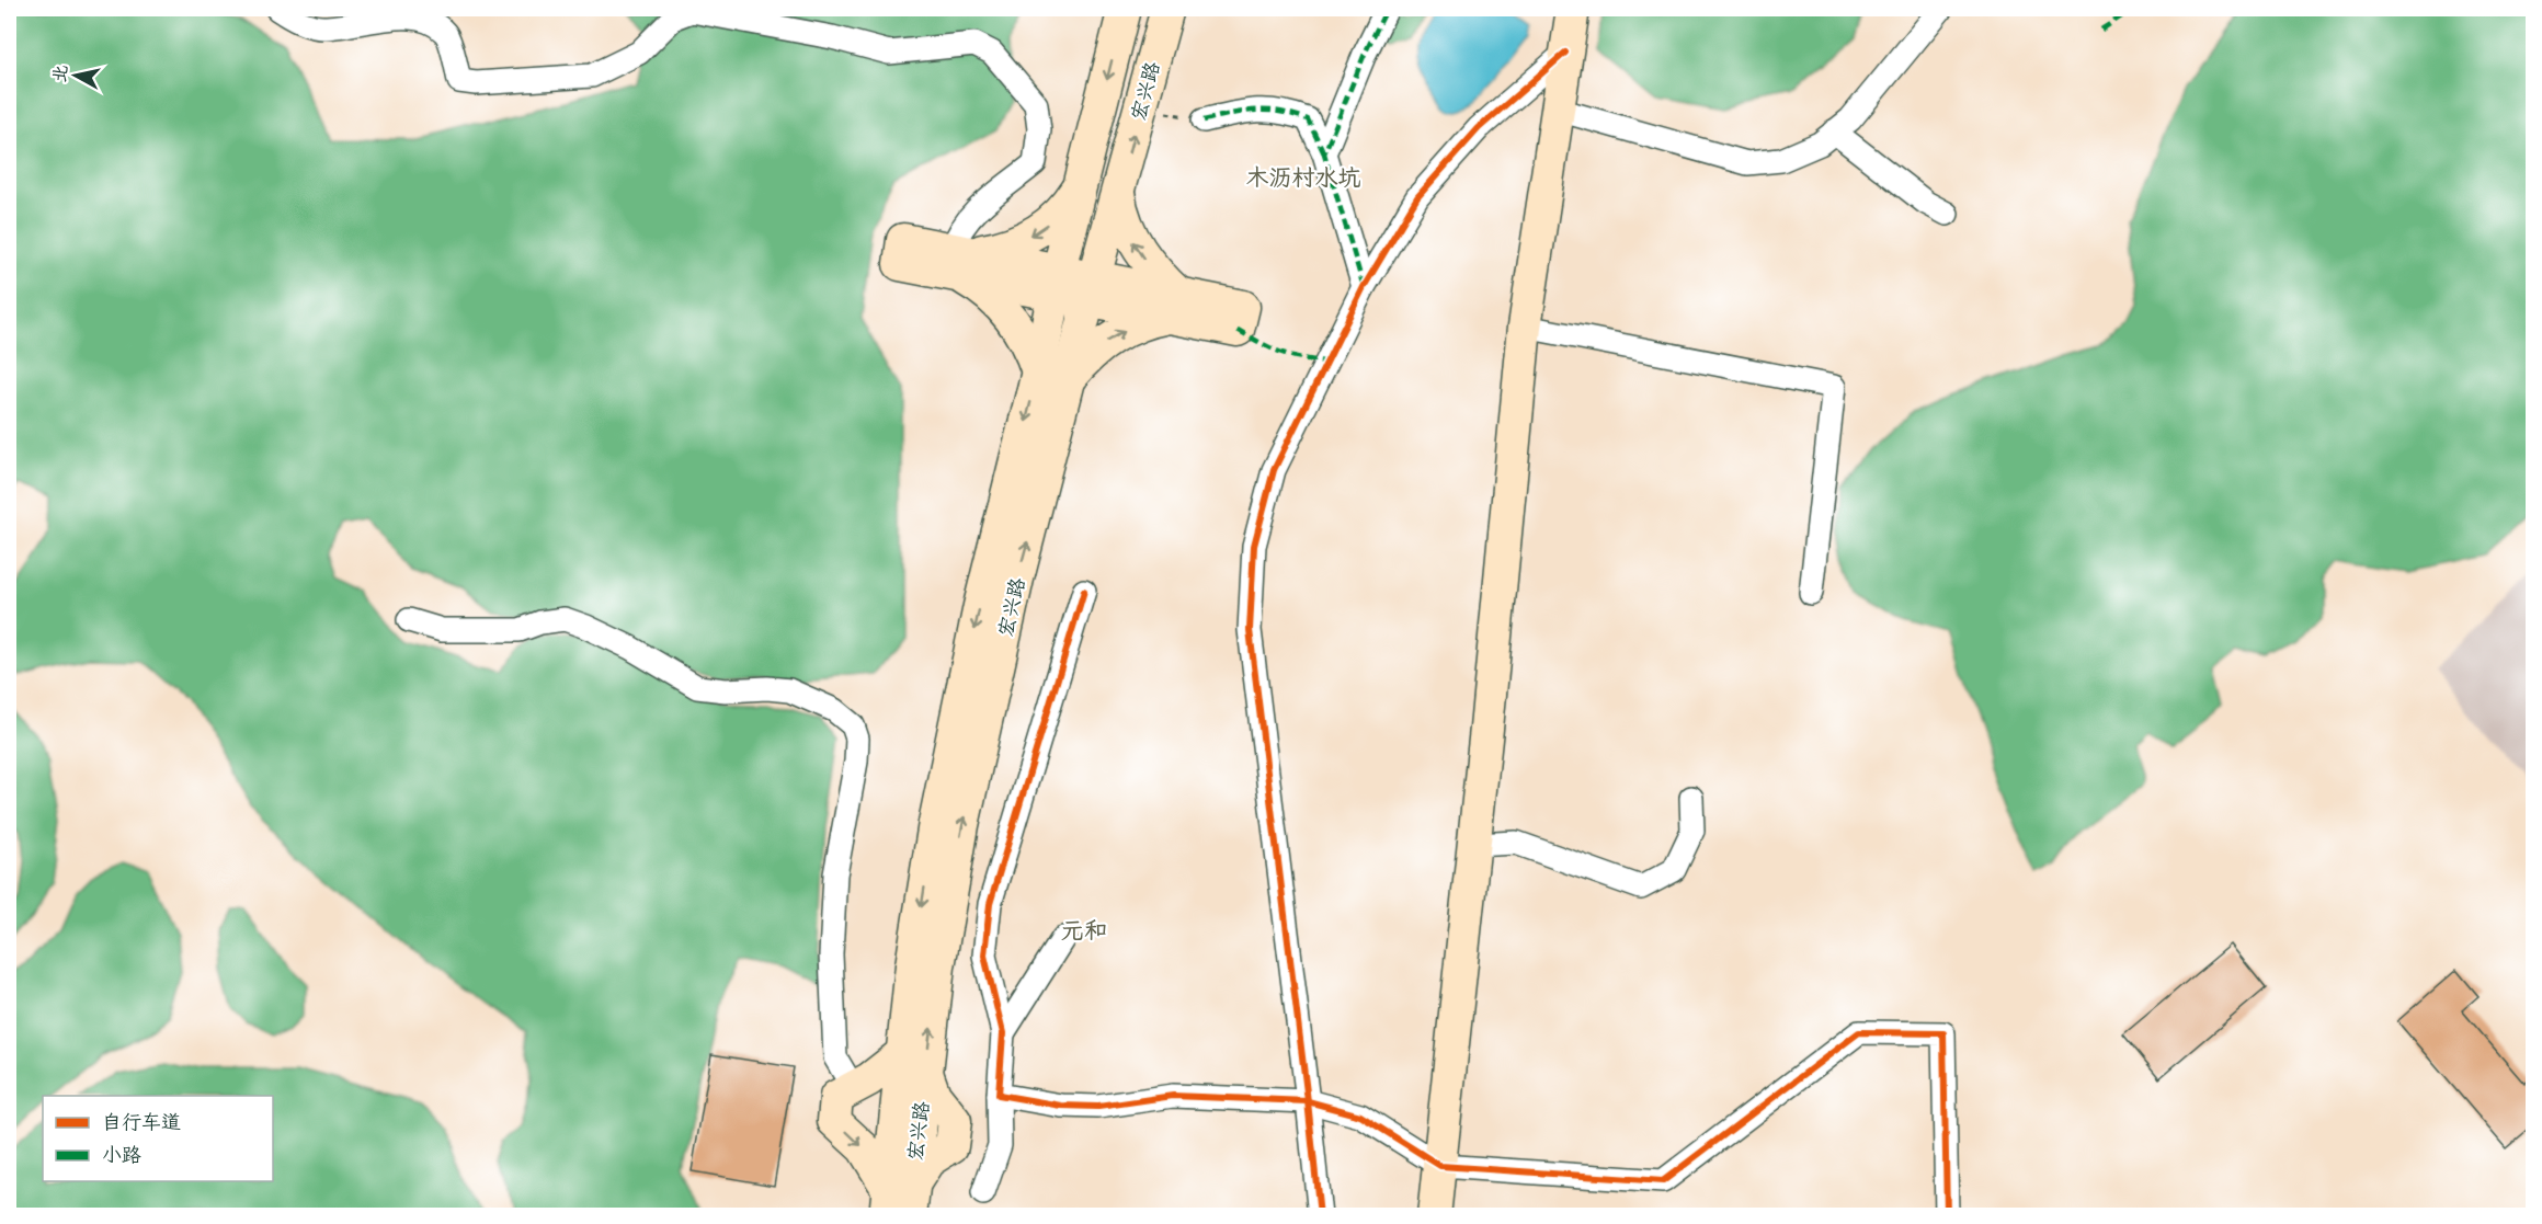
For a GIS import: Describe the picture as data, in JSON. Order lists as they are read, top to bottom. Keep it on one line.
{"streets":{"street":["宏兴路"]},"districts":["木沥村水坑","元和"],"legend":["自行车道","小路"],"north":"left"}
